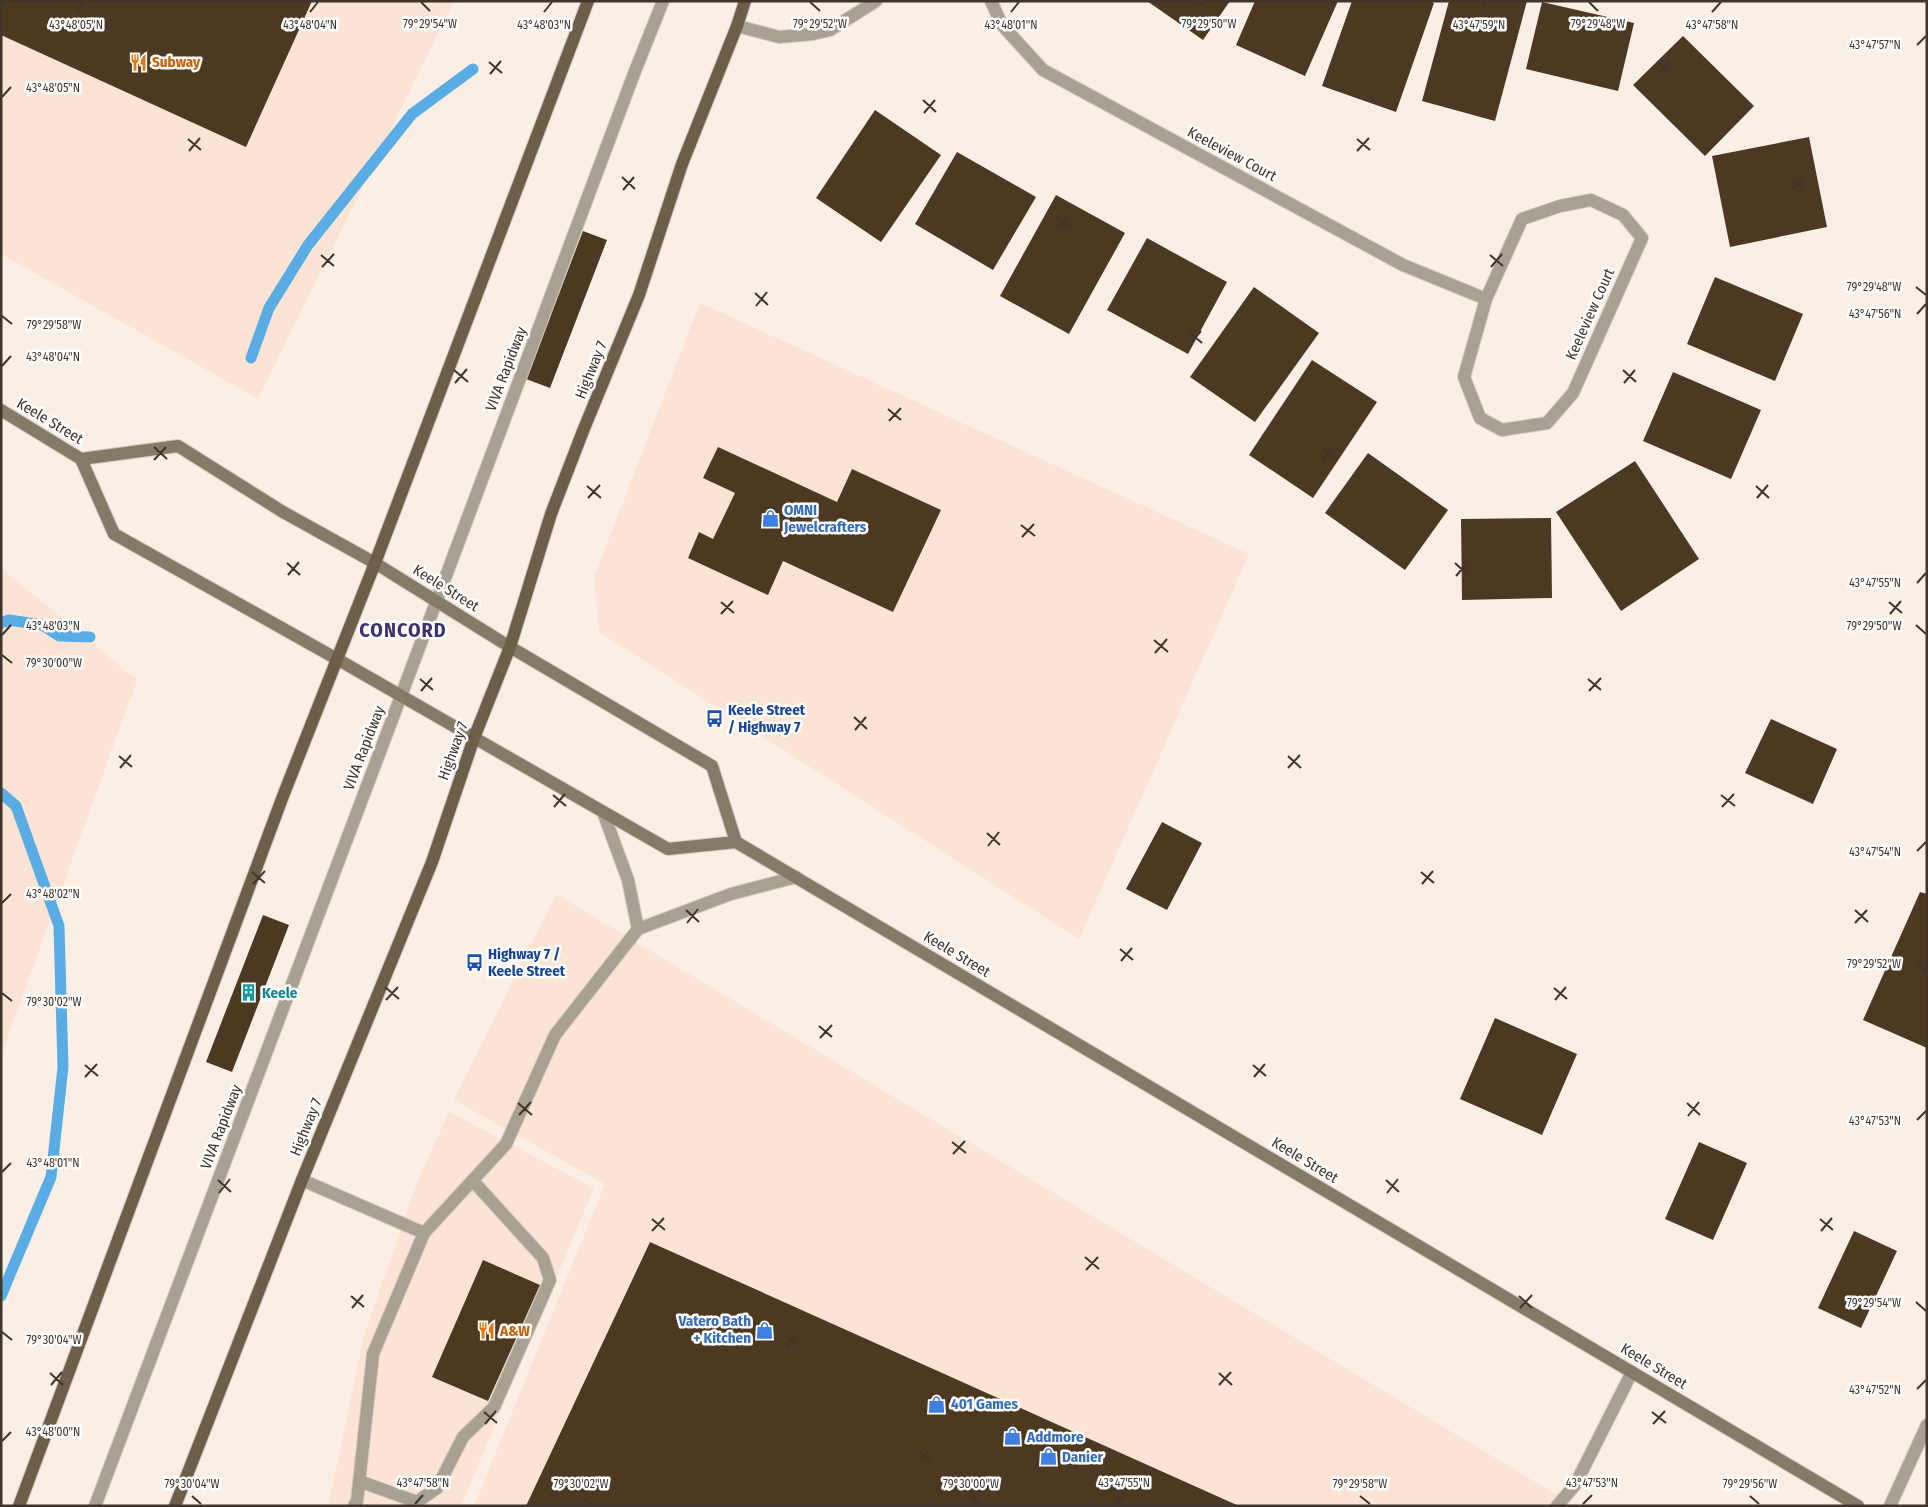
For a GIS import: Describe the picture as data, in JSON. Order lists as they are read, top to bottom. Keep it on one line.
{"streets":{"main road":["Highway 7","Keele Street"],"street":["Keeleview Court","VIVA Rapidway"]},"crossings":[["VIVA Rapidway","Keele Street"],["Highway 7","Keele Street"]],"districts":["CONCORD"],"places":{"restaurant":["Subway","A&W"],"shop":["OMNI Jewelcrafters","Vatero Bath + Kitchen","401 Games","Addmore","Danier"],"bus stop":["Keele Street / Highway 7","Highway 7 / Keele Street"],"building":["Keele"]},"coordinates":["79°29'54\"W","79°29'52\"W","79°29'48\"W","79°29'50\"W","43°48'05\"N","43°48'04\"N","43°48'03\"N","43°48'01\"N","43°47'59\"N","43°47'58\"N","43°47'57\"N","43°47'56\"N","79°29'58\"W","43°47'55\"N","79°30'00\"W","43°47'54\"N","43°48'02\"N","79°30'02\"W","43°47'53\"N","79°30'04\"W","43°47'52\"N","43°48'00\"N","79°29'56\"W"]}
